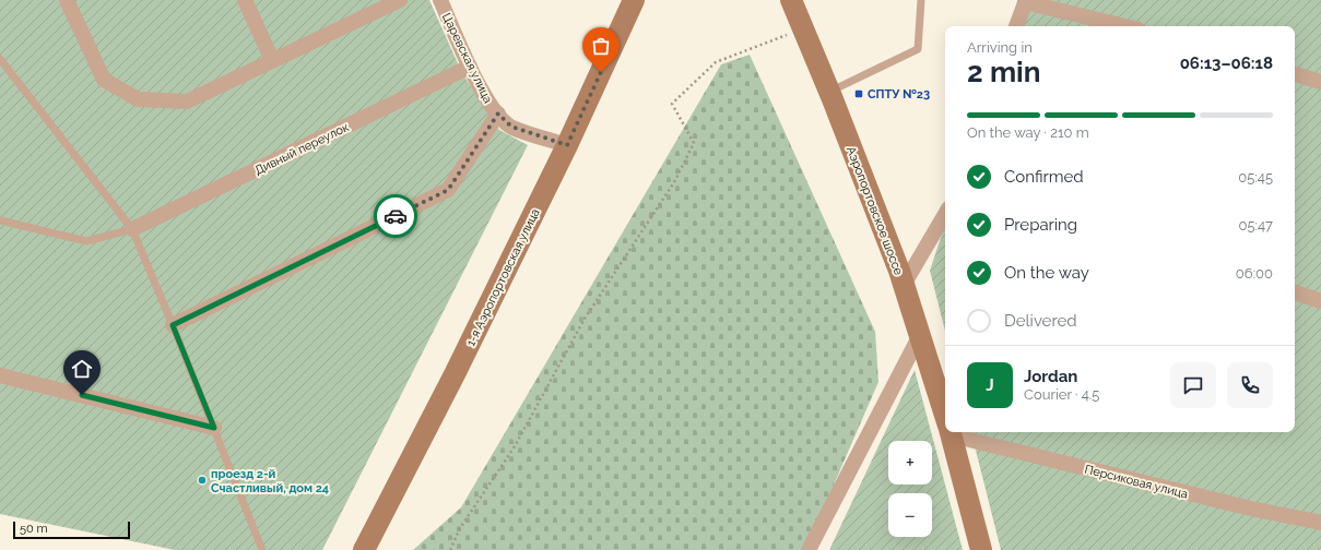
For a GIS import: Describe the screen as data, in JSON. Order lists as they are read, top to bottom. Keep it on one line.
{"streets":{"street":["Царевская улица","Дивный переулок","Аэропортовское шоссе","1-я Аэропортовская улица","Персиковая улица"]},"crossings":[["Царевская улица","Дивный переулок"],["Царевская улица","1-я Аэропортовская улица"]],"places":{"transit":["СПТУ №23"],"other":["проезд 2-й Счастливый, дом 24"]},"scale_bar":"50 m","page":{"heading":["2 min","Arriving in","06:13–06:18"],"panel":["Jordan","Courier · 4.5"],"bar":"On the way · 210 m","list":[["Confirmed","05:45"],["Preparing","05:47"],["On the way","06:00"],"Delivered"],"round":"J","map_buttons":["+","−"],"scale":"50 m"}}
